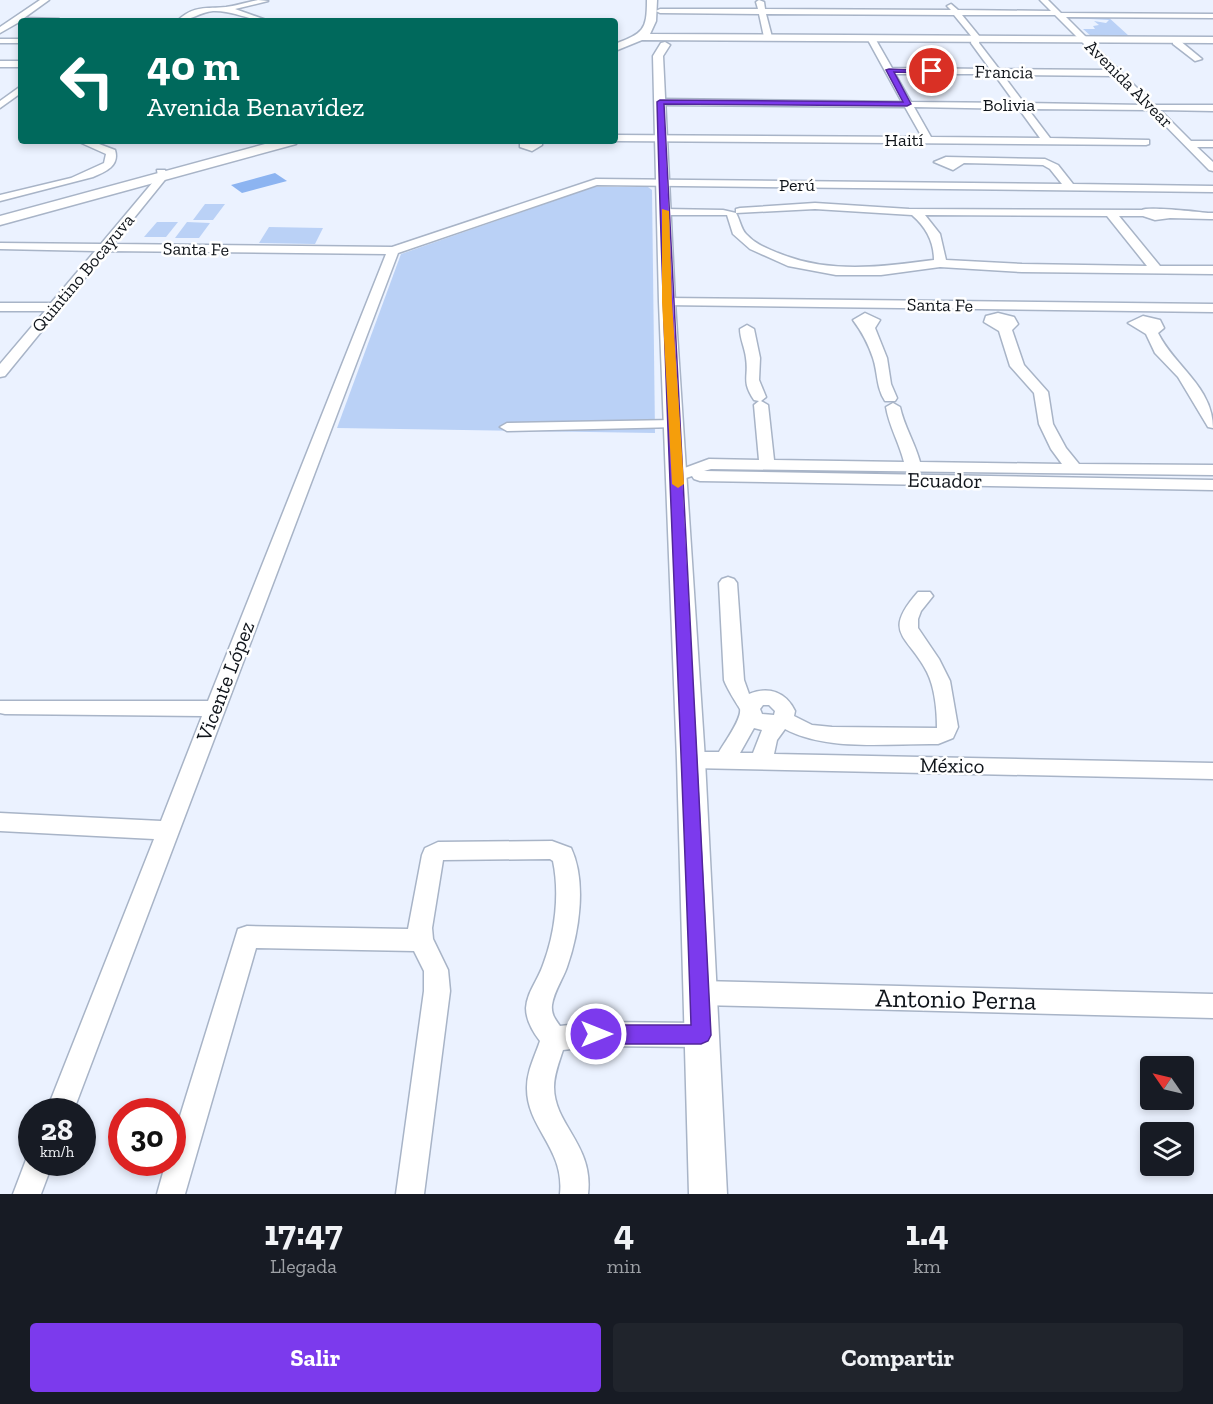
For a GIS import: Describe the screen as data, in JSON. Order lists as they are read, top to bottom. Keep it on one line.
{"streets":{"street":["Francia","Avenida Alvear","Bolivia","Haití","Perú","Santa Fe","Quintino Bocayuva","Ecuador","Vicente López","México","Antonio Perna"]},"crossings":[["Francia","Avenida Alvear"],["Avenida Alvear","Bolivia"],["Perú","Santa Fe"],["Perú","Vicente López"],["Santa Fe","Quintino Bocayuva"],["Santa Fe","Vicente López"]],"north":"top left","page":{"turn":["40 m","Avenida Benavídez"],"speed":"28 km/h","limit":"30","eta":["17:47","Llegada","4","min","1.4","km"],"buttons":["Salir","Compartir"]}}
